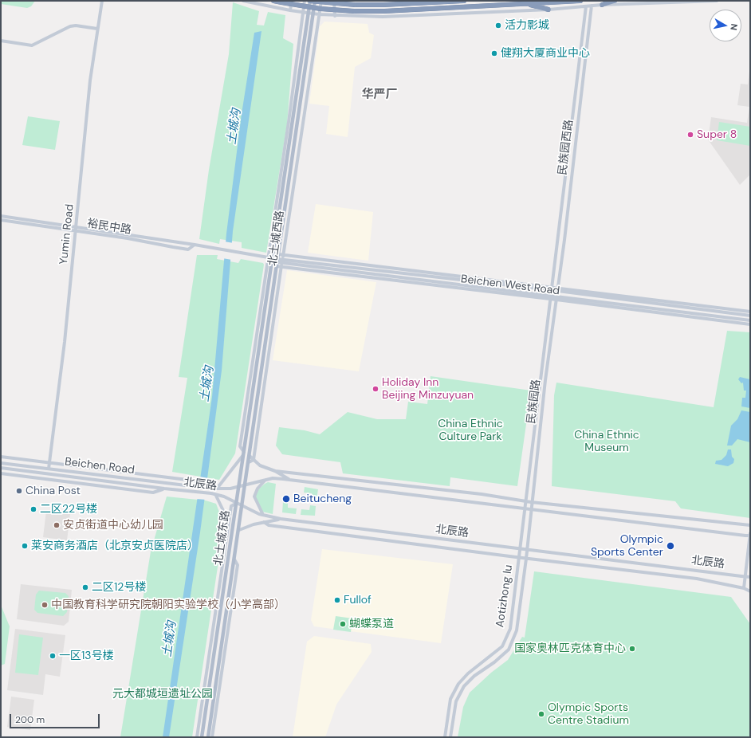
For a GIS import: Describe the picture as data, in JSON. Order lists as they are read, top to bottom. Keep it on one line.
{"streets":{"main road":["北土城西路","北土城东路"],"street":["民族园西路","裕民中路","Yumin Road","Beichen West Road","民族园路","Beichen Road","北辰路","Aotizhong lu"]},"crossings":[["民族园西路","Beichen West Road"],["民族园西路","民族园路"],["裕民中路","Yumin Road"],["裕民中路","北土城西路"],["Yumin Road","Beichen Road"],["Yumin Road","北辰路"],["北土城西路","Beichen West Road"],["北土城西路","北辰路"],["北土城西路","北土城东路"],["Beichen West Road","民族园路"],["民族园路","北辰路"],["民族园路","Aotizhong lu"],["Beichen Road","北辰路"],["北辰路","北土城东路"],["北辰路","Aotizhong lu"]],"districts":["华严厂"],"water":["土城沟"],"parks":["China Ethnic Culture Park","China Ethnic Museum","元大都城垣遗址公园"],"places":["活力影城","健翔大厦商业中心","Super 8","Holiday Inn Beijing Minzuyuan","China Post","Beitucheng","二区22号楼","安贞街道中心幼儿园","莱安商务酒店（北京安贞医院店）","Olympic Sports Center","二区12号楼","Fullof","中国教育科学研究院朝阳实验学校（小学高部）","蝴蝶泵道","国家奥林匹克体育中心","一区13号楼","Olympic Sports Centre Stadium"],"scale_bar":"200 m","north":"right"}
